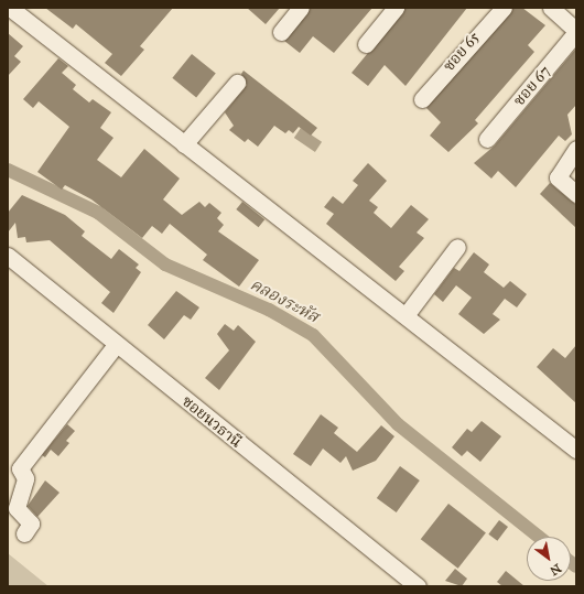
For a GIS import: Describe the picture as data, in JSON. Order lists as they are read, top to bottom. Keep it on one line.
{"streets":{"street":["ซอย 65","ซอย 67","ซอยนวธานี"]},"water":["คลองระหัส"],"north":"bottom right"}
